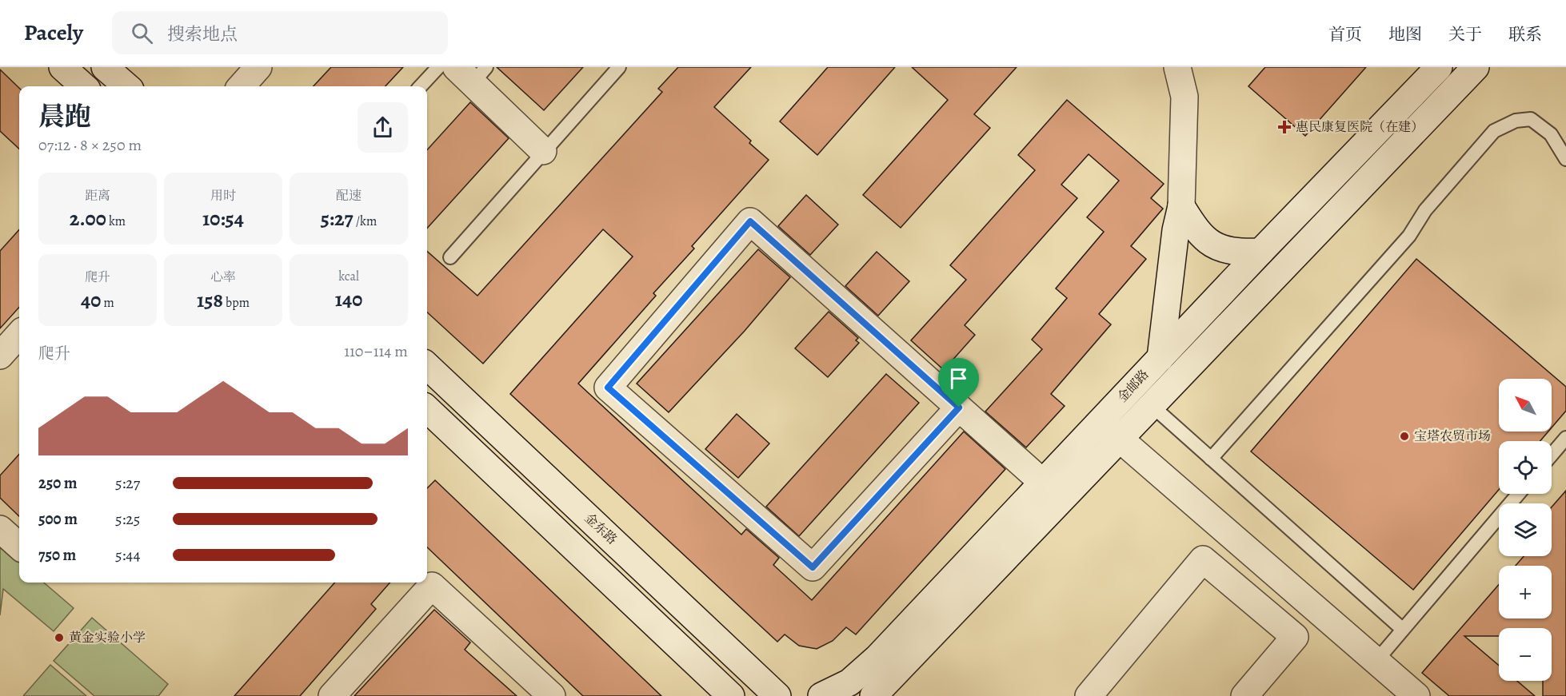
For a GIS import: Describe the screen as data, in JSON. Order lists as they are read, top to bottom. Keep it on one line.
{"streets":{"street":["金邮路","金东路"]},"places":{"health":["惠民康复医院（在建）"],"other":["宝塔农贸市场","黄金实验小学"]},"north":"top left","page":{"header":"Pacely","search":"搜索地点","nav":["首页","地图","关于","联系"],"heading":["晨跑","07:12 · 8 × 250 m"],"stats":[["距离","2.00 km"],["用时","10:54"],["配速","5:27 /km"],["爬升","40 m"],["心率","158 bpm"],["kcal","140"]],"chart":["爬升","110–114 m"],"map_buttons":["+","−"],"list":[{"name":"250 m","note":"5:27"},{"name":"500 m","note":"5:25"},{"name":"750 m","note":"5:44"}]}}
